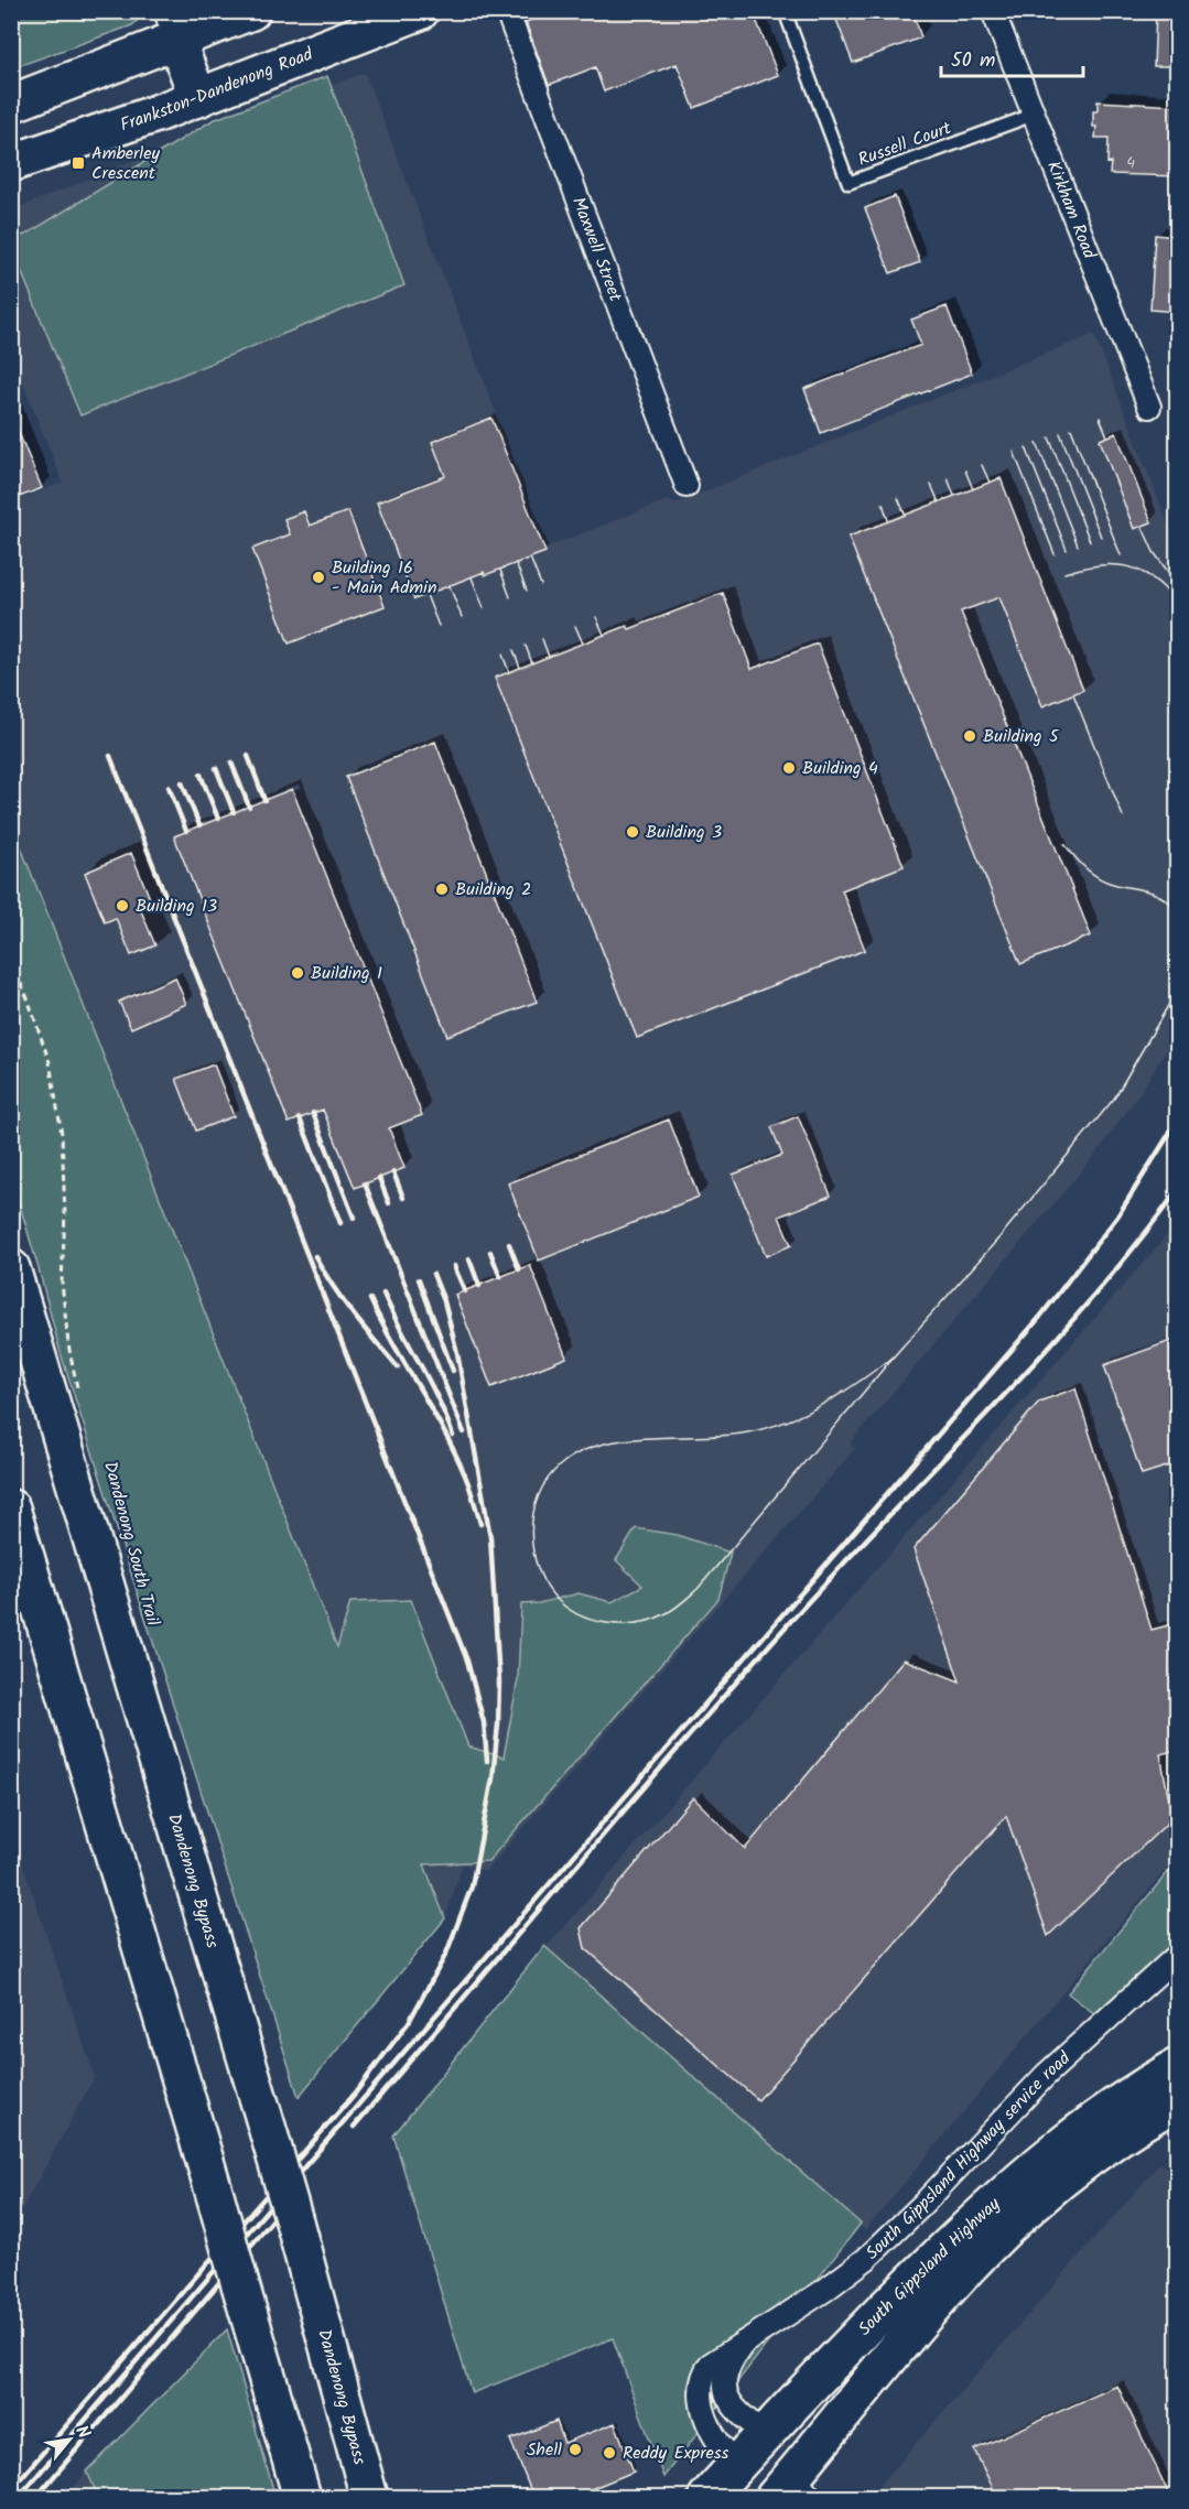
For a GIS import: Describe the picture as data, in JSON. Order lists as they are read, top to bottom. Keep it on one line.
{"streets":{"highway":["Frankston-Dandenong Road","Dandenong Bypass","South Gippsland Highway"],"street":["Kirkham Road","Maxwell Street","South Gippsland Highway service road"],"lane":["Russell Court"]},"crossings":[["Russell Court","Kirkham Road"],["South Gippsland Highway service road","South Gippsland Highway"]],"places":{"transit":["Amberley Crescent"],"other":["Building 16 - Main Admin","Building 5","Building 4","Building 3","Building 2","Building 13","Building 1","Shell","Reddy Express"]},"house_numbers":["4"],"scale_bar":"50 m","north":"top right"}
